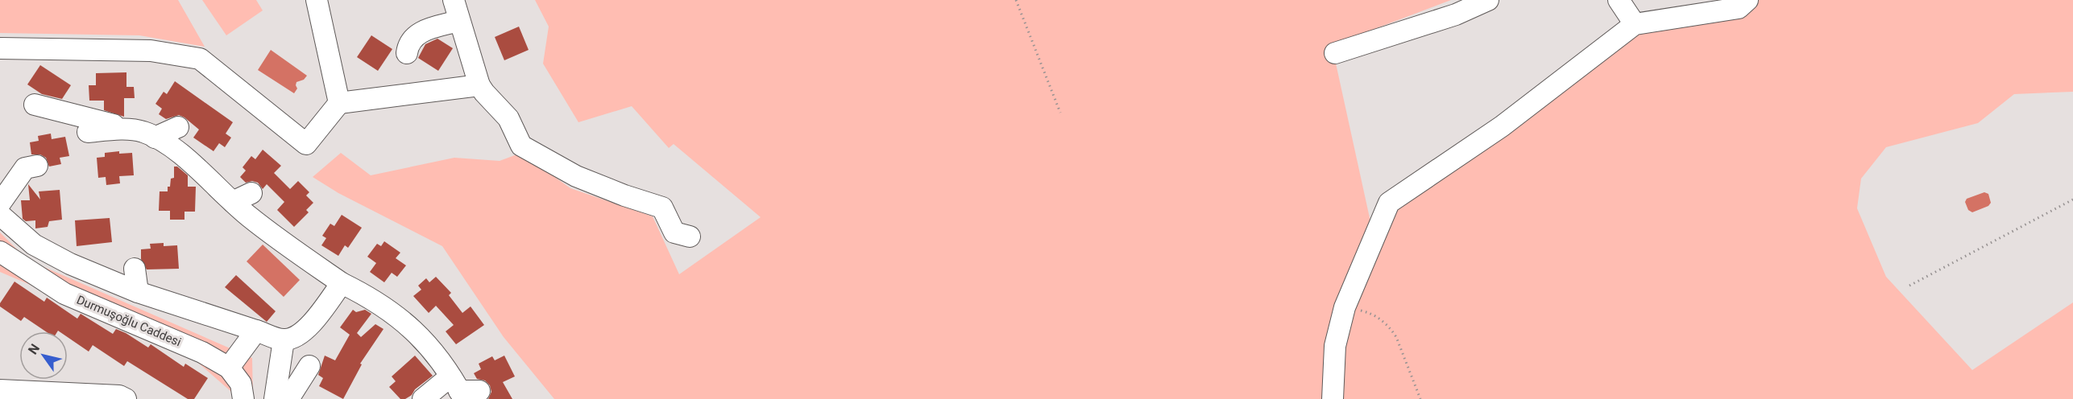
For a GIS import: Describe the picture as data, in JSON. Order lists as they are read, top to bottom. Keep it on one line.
{"streets":{"street":["Durmuşoğlu Caddesi"]},"north":"top left"}
